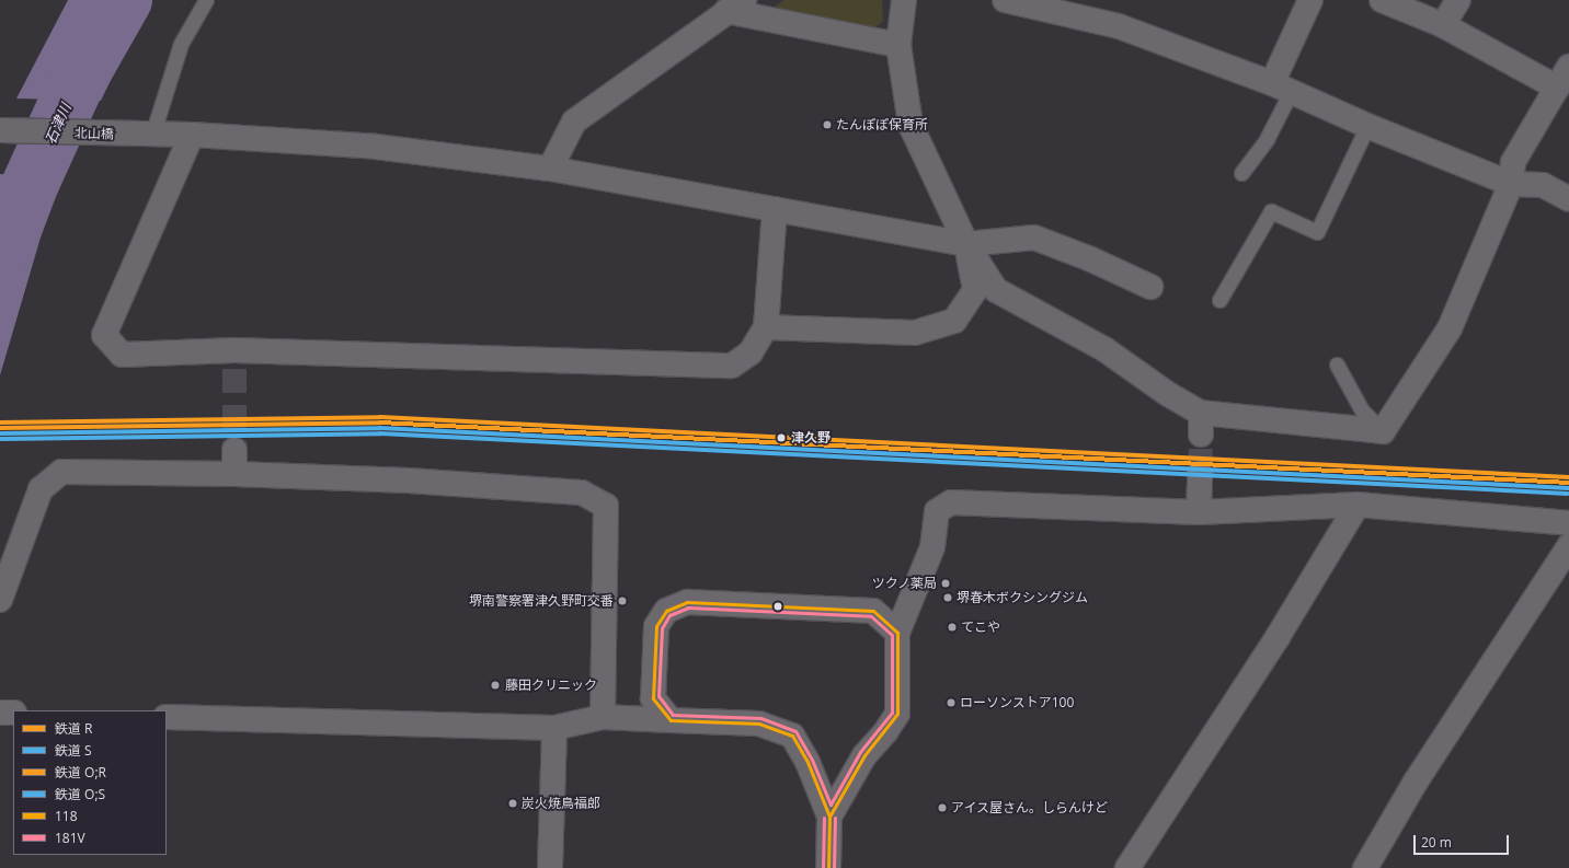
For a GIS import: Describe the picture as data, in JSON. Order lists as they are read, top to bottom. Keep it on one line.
{"streets":{"street":["北山橋"]},"water":["石津川"],"places":["たんぽぽ保育所","津久野","ツクノ薬局","堺春木ボクシングジム","堺南警察署津久野町交番","てこや","藤田クリニック","ローソンストア100","炭火焼鳥福郎","アイス屋さん。しらんけど"],"lines":["rail line O;R","rail line R","rail line S","rail line O;S","transit line 118","transit line 181V"],"legend":["鉄道 R","鉄道 S","鉄道 O;R","鉄道 O;S","118","181V"],"scale_bar":"20 m"}
